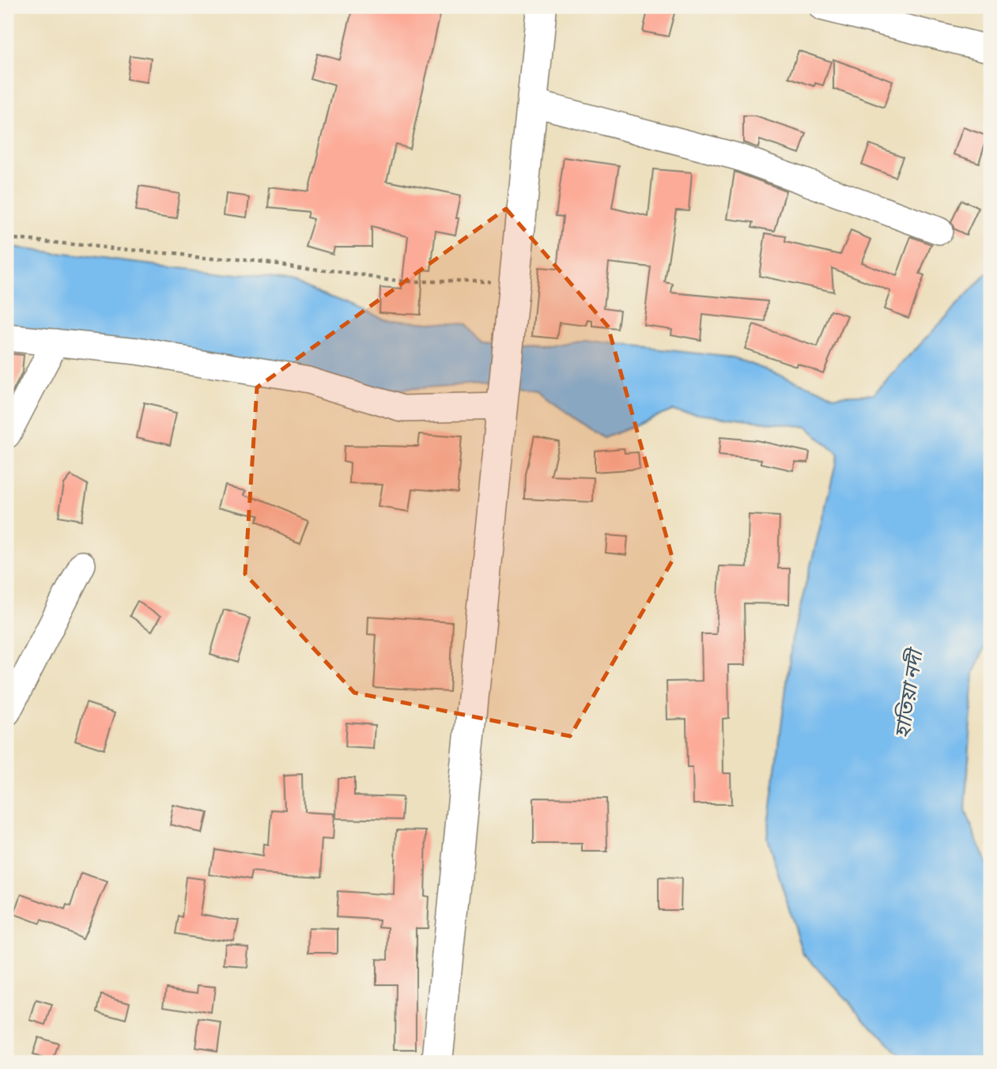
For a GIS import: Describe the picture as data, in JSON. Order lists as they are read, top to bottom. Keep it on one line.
{"water":["হাতিয়া নদী"]}
